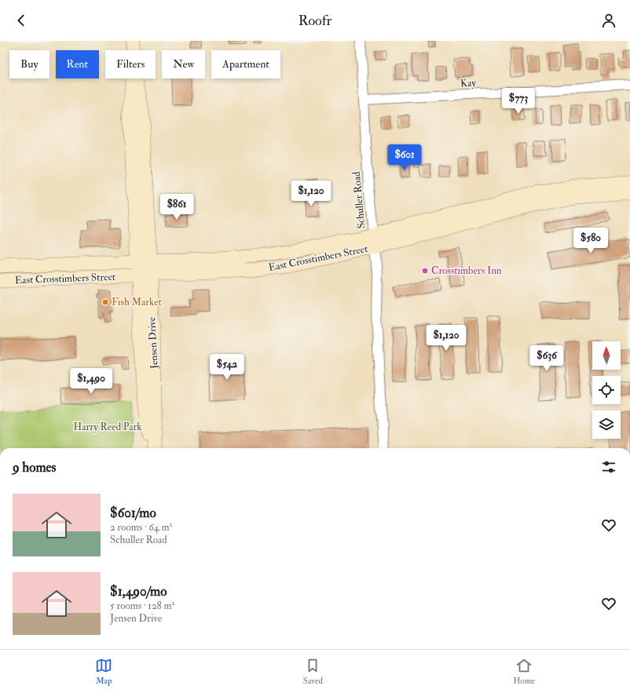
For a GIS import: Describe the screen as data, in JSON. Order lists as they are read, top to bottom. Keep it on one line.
{"streets":{"main road":["East Crosstimbers Street","Jensen Drive"],"street":["Kay","Schuller Road"]},"crossings":[["Kay","Schuller Road"],["Schuller Road","East Crosstimbers Street"],["East Crosstimbers Street","Jensen Drive"]],"parks":["Harry Reed Park"],"places":["Crosstimbers Inn","Fish Market"],"north":"top","page":{"header":"Roofr","chip":["Buy","Rent","Filters","New","Apartment"],"price":["$773","$601","$1,120","$861","$580","$1,120","$636","$542","$1,490"],"heading":"9 homes","list":[{"name":"$601/mo","note":"2 rooms · 64 m² · Schuller Road"},{"name":"$1,490/mo","note":"5 rooms · 128 m² · Jensen Drive"}],"tabs":["Map","Saved","Home"]}}
